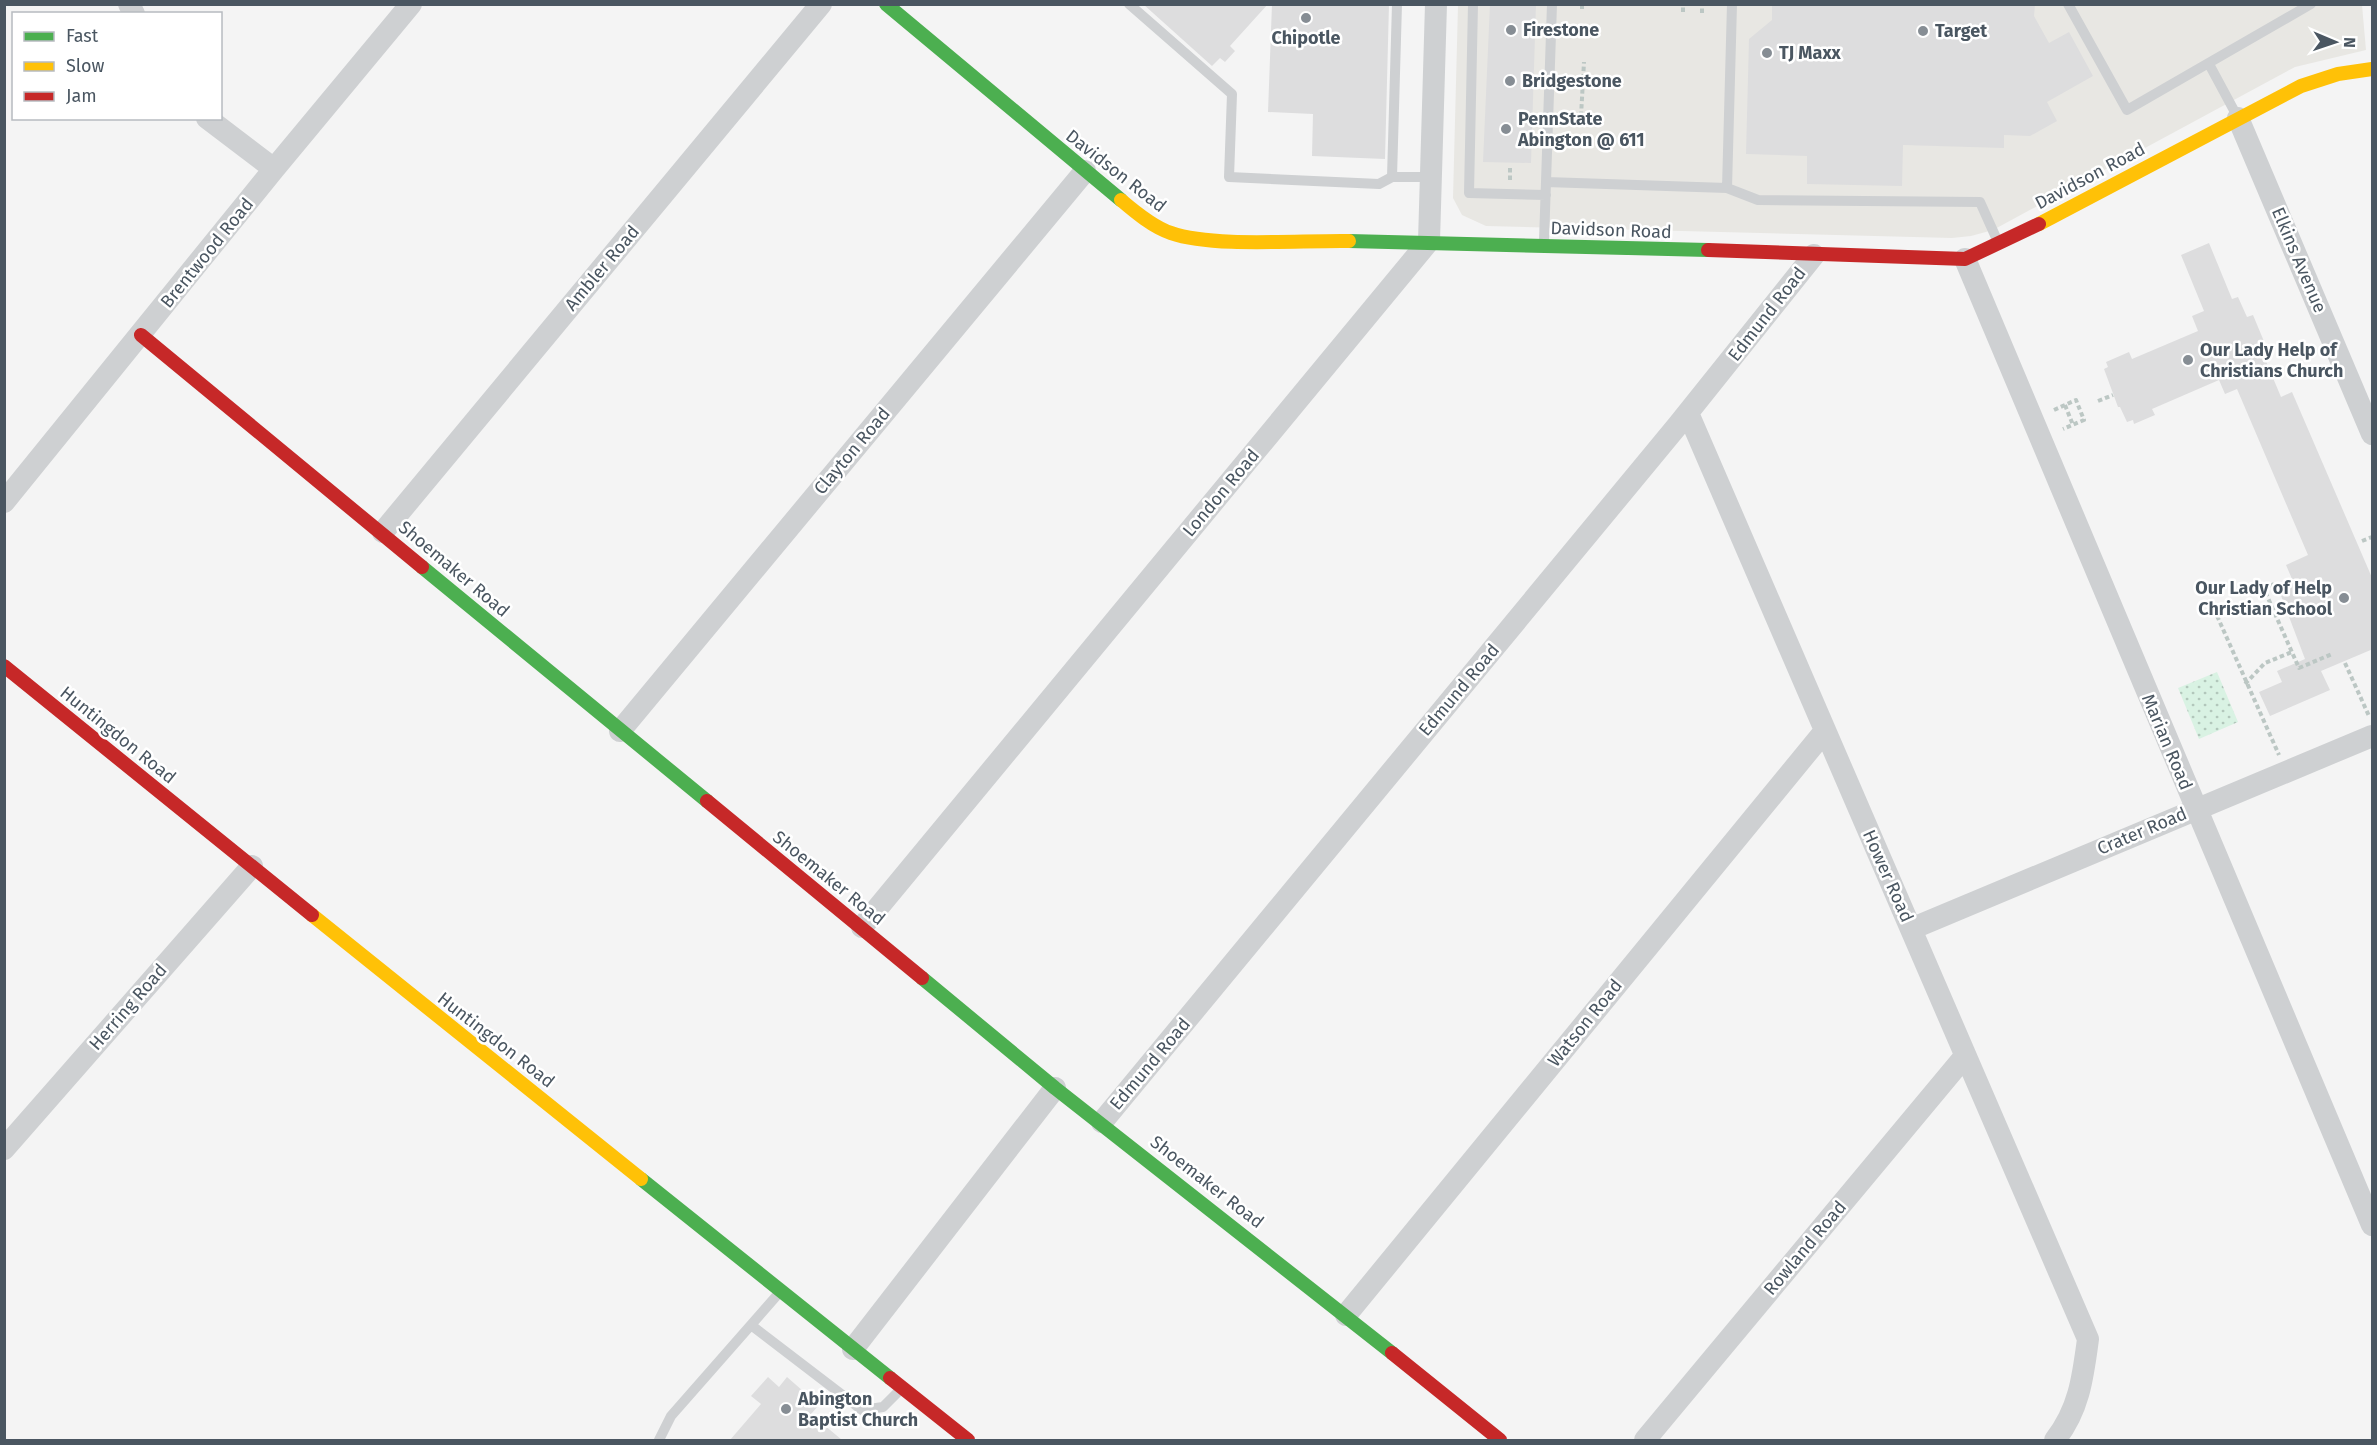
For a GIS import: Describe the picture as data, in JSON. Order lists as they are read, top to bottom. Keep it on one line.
{"streets":{"street":["Davidson Road","Brentwood Road","Elkins Avenue","Ambler Road","Edmund Road","Clayton Road","London Road","Shoemaker Road","Huntingdon Road","Marian Road","Crater Road","Hower Road","Herring Road","Watson Road","Rowland Road"]},"crossings":[["Davidson Road","Elkins Avenue"],["Davidson Road","Edmund Road"],["Davidson Road","Clayton Road"],["Davidson Road","London Road"],["Davidson Road","Marian Road"],["Brentwood Road","Shoemaker Road"],["Ambler Road","Shoemaker Road"],["Edmund Road","Shoemaker Road"],["Edmund Road","Hower Road"],["Clayton Road","Shoemaker Road"],["London Road","Shoemaker Road"],["Shoemaker Road","Watson Road"],["Huntingdon Road","Herring Road"],["Marian Road","Crater Road"],["Crater Road","Hower Road"],["Hower Road","Watson Road"],["Hower Road","Rowland Road"]],"places":["Chipotle","Firestone","Target","TJ Maxx","Bridgestone","PennState Abington @ 611","Our Lady Help of Christians Church","Our Lady of Help Christian School","Abington Baptist Church"],"legend":["Fast","Slow","Jam"],"north":"right"}
